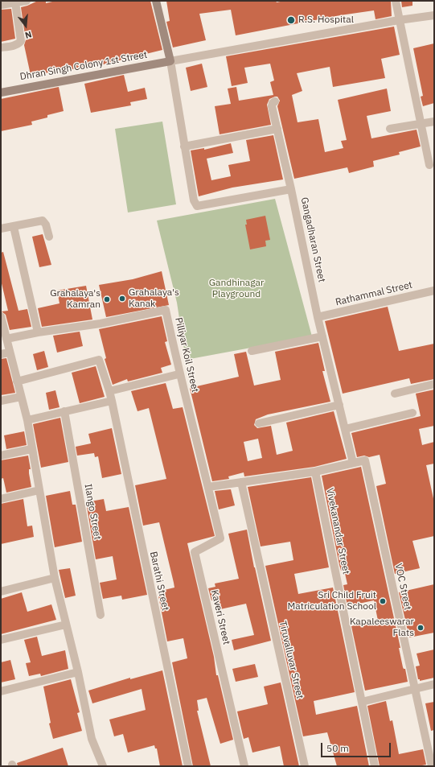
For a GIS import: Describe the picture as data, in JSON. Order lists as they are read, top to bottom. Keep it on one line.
{"streets":{"street":["Dhran Singh Colony 1st Street","Gangadharan Street","Rathammal Street","Pilliyar Koil Street","Ilango Street","Vivekanandar Street","Barathi Street","VOC Street","Kaveri Street","Tiruvalluvar Street"]},"crossings":[["Gangadharan Street","Rathammal Street"],["Gangadharan Street","VOC Street"],["Pilliyar Koil Street","Kaveri Street"]],"parks":["Gandhinagar Playground"],"places":["R.S. Hospital","Grahalaya's Kanak","Grahalaya's Kamran","Sri Child Fruit Matriculation School","Kapaleeswarar Flats"],"scale_bar":"50 m","north":"bottom"}
